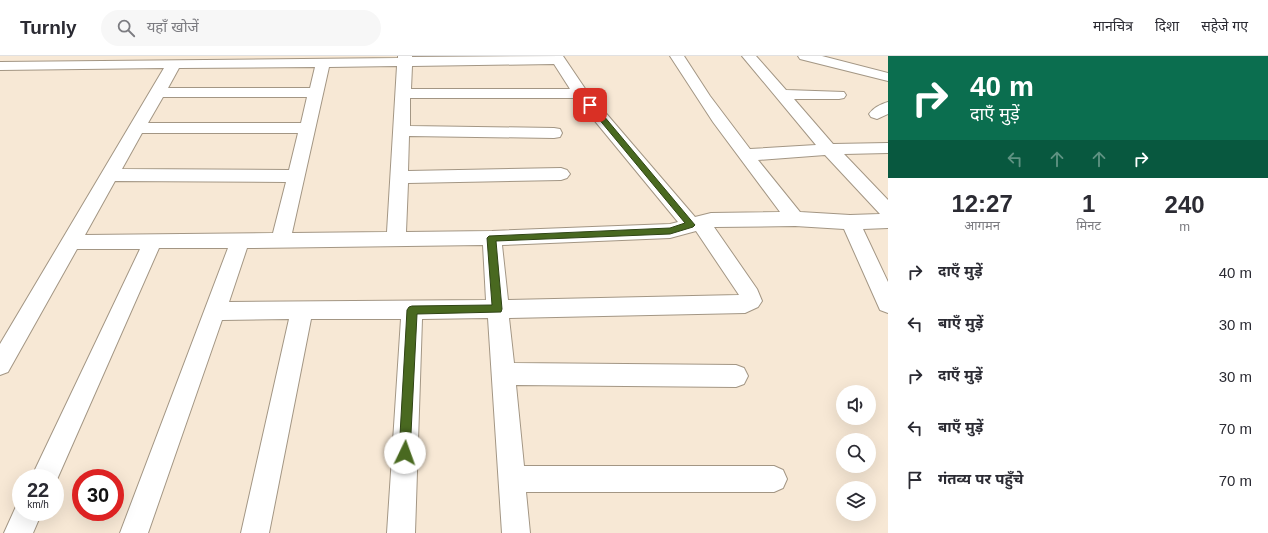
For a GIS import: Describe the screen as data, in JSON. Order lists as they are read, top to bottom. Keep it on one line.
{"page":{"header":"Turnly","search":"यहाँ खोजें","nav":["मानचित्र","दिशा","सहेजे गए"],"turn":["40 m","दाएँ मुड़ें"],"eta":["12:27","आगमन","1","मिनट","240","m"],"list":[{"name":"दाएँ मुड़ें","value":"40 m"},{"name":"बाएँ मुड़ें","value":"30 m"},{"name":"दाएँ मुड़ें","value":"30 m"},{"name":"बाएँ मुड़ें","value":"70 m"},{"name":"गंतव्य पर पहुँचे","value":"70 m"}],"speed":"22 km/h","limit":"30"}}
